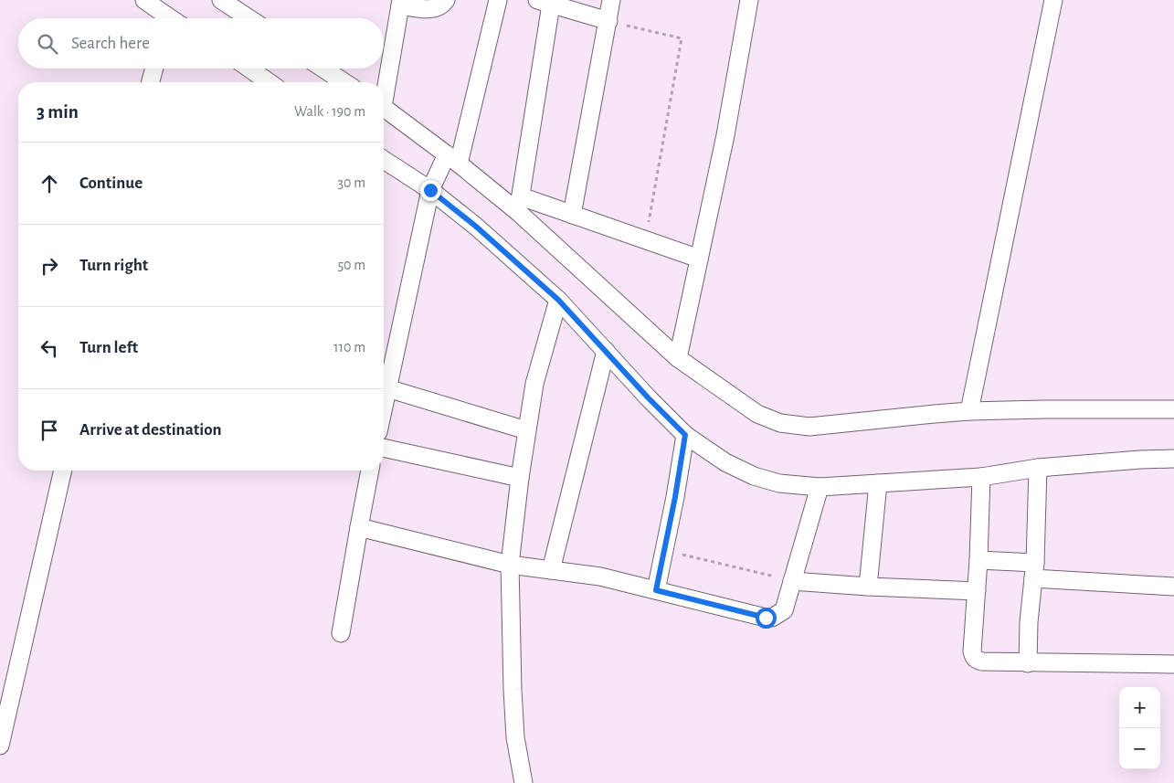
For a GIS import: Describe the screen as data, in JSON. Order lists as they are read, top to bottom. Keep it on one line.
{"page":{"search":"Search here","heading":["3 min","Walk · 190 m"],"list":[["Continue","30 m"],["Turn right","50 m"],["Turn left","110 m"],"Arrive at destination"],"map_buttons":["+","−"]}}
